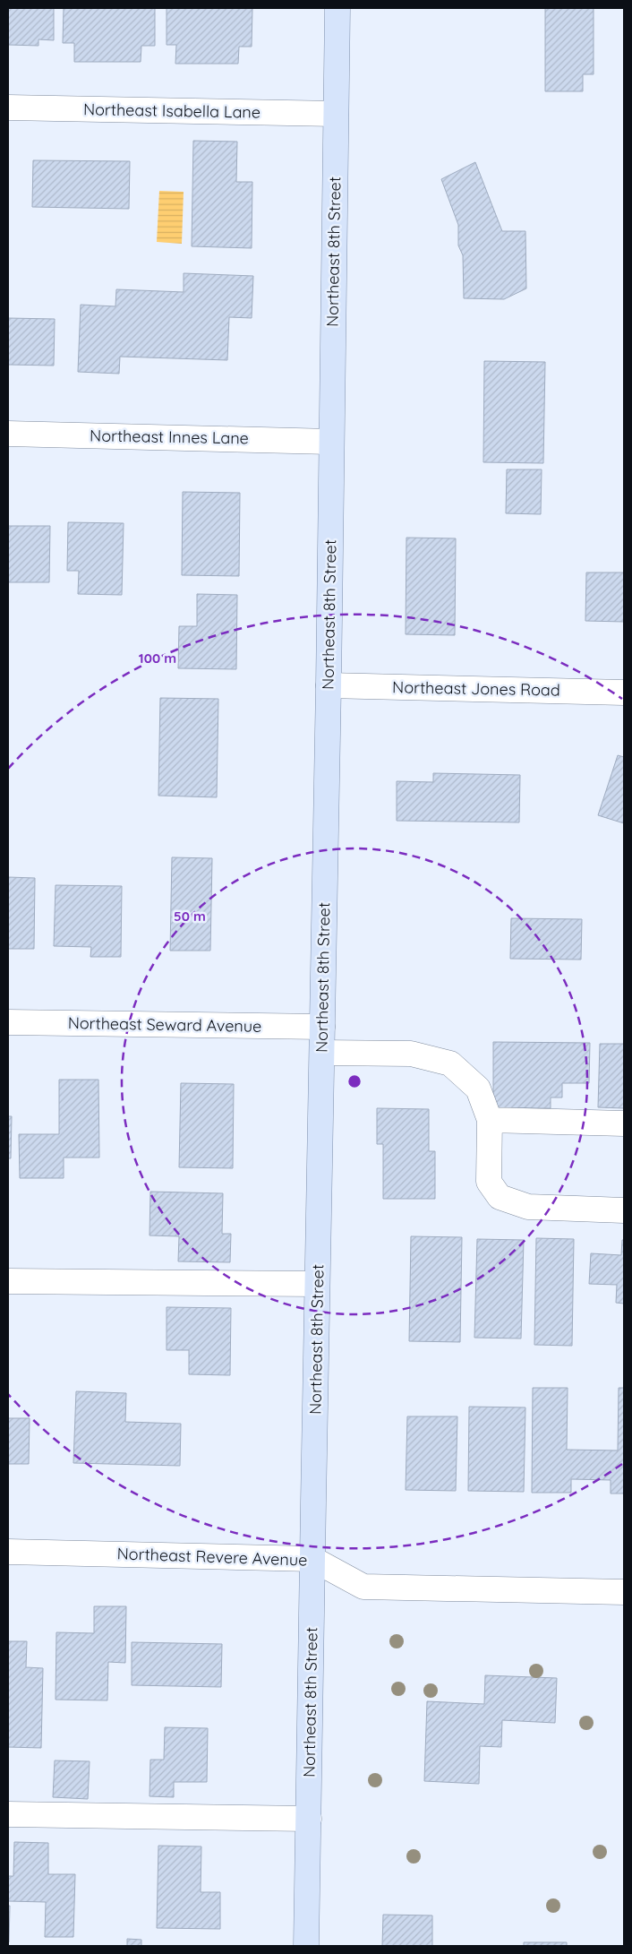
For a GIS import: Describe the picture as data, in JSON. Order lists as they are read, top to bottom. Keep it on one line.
{"streets":{"main road":["Northeast 8th Street"],"street":["Northeast Isabella Lane","Northeast Innes Lane","Northeast Jones Road","Northeast Seward Avenue","Northeast Revere Avenue"]},"crossings":[["Northeast Isabella Lane","Northeast 8th Street"],["Northeast 8th Street","Northeast Innes Lane"],["Northeast 8th Street","Northeast Jones Road"],["Northeast 8th Street","Northeast Seward Avenue"],["Northeast 8th Street","Northeast Revere Avenue"]],"rings":["100 m","50 m"]}
